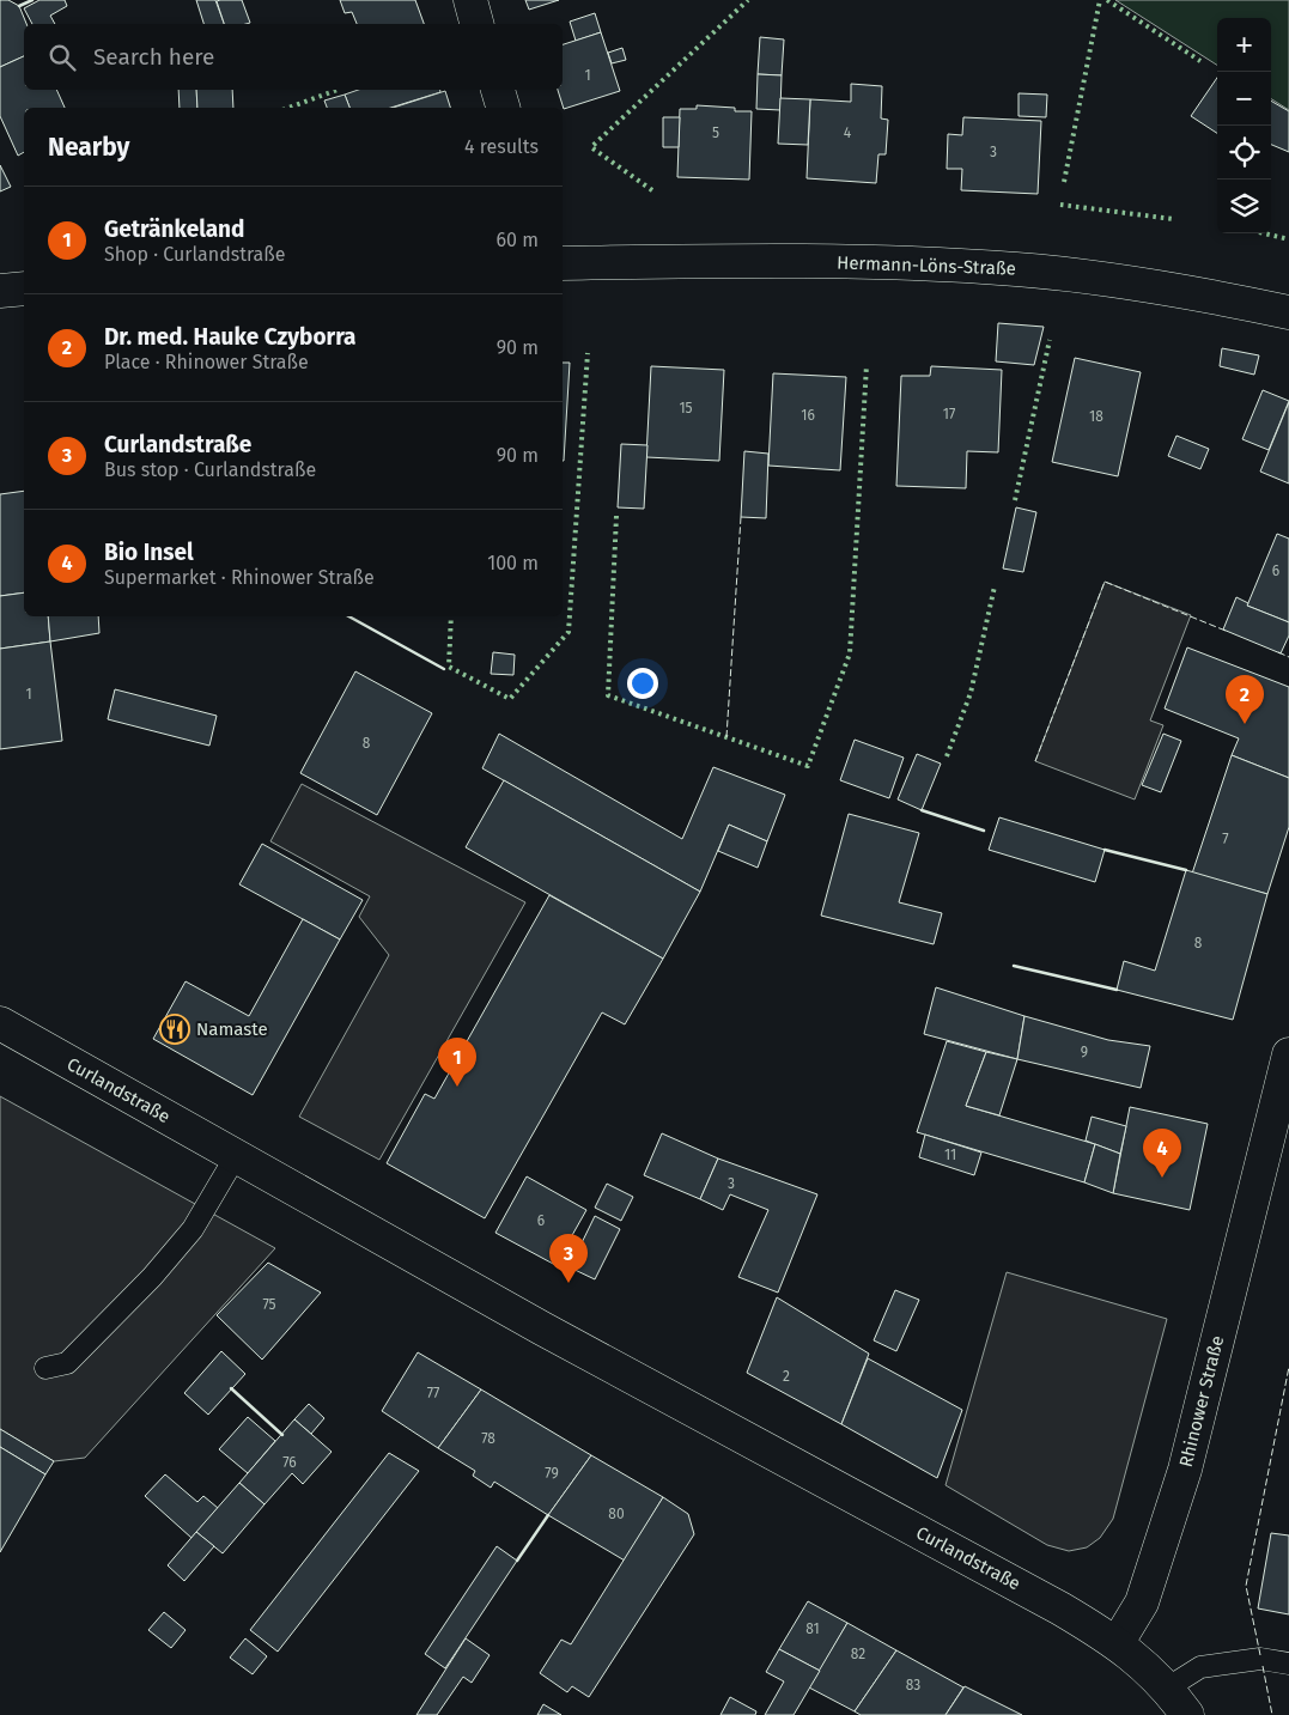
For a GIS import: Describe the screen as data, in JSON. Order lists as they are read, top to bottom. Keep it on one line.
{"streets":{"street":["Hermann-Löns-Straße","Curlandstraße","Rhinower Straße"]},"crossings":[["Curlandstraße","Rhinower Straße"]],"places":{"restaurant":["Namaste"]},"house_numbers":["1","5","4","3","15","17","16","18","6","1","8","7","8","9","11","3","6","75","2","77","78","76","79","80","81","82","83"],"page":{"map_buttons":["+","−"],"search":"Search here","heading":["Nearby","4 results"],"list":[{"mark":"1","name":"Getränkeland","note":"Shop · Curlandstraße","value":"60 m"},{"mark":"2","name":"Dr. med. Hauke Czyborra","note":"Place · Rhinower Straße","value":"90 m"},{"mark":"3","name":"Curlandstraße","note":"Bus stop · Curlandstraße","value":"90 m"},{"mark":"4","name":"Bio Insel","note":"Supermarket · Rhinower Straße","value":"100 m"}],"pins":["2","1","4","3"]}}
